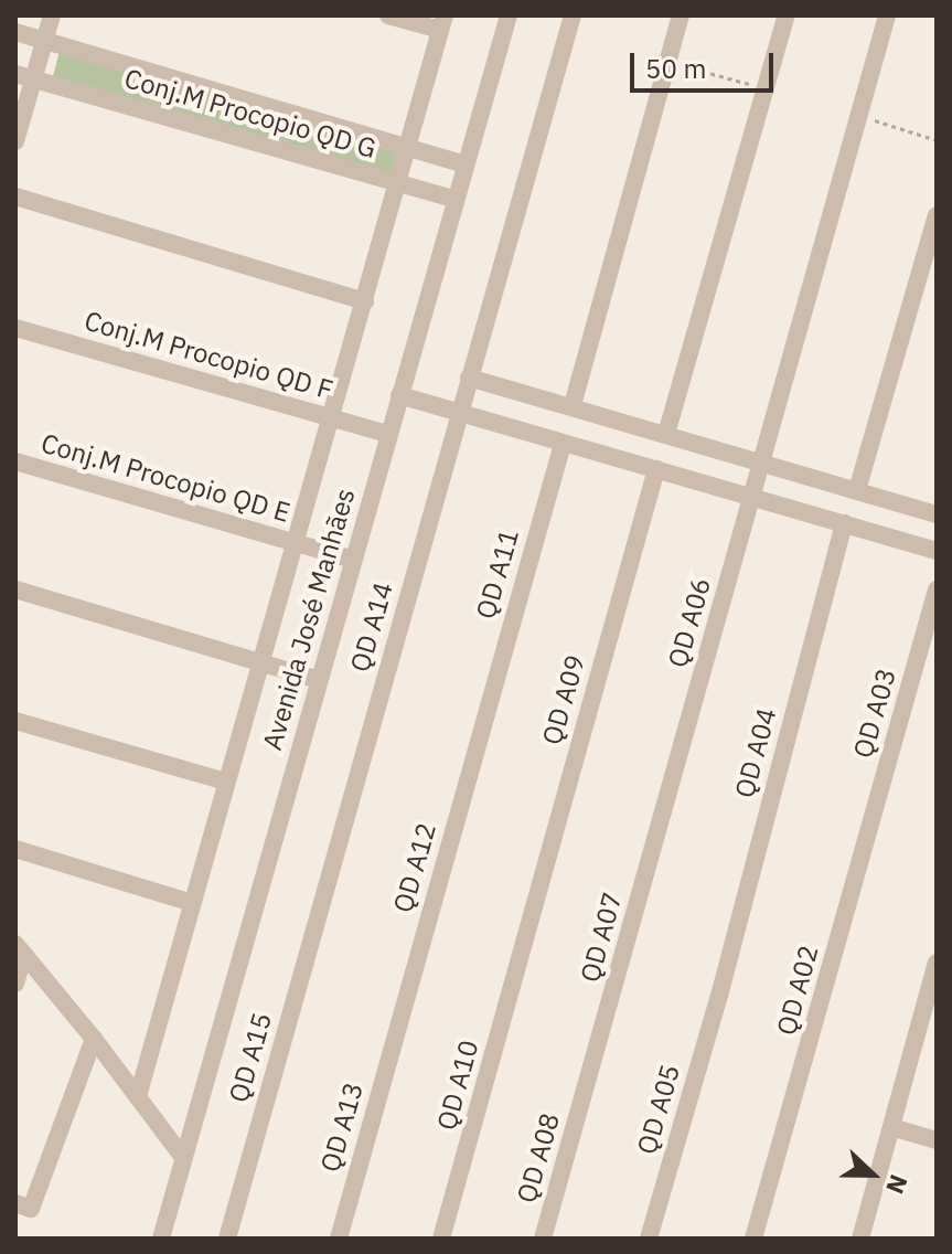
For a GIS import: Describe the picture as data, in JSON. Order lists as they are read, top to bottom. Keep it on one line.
{"streets":{"street":["Conj.M Procopio QD G","Conj.M Procopio QD F","Conj.M Procopio QD E","QD A11","Avenida José Manhães","QD A06","QD A14","QD A09","QD A03","QD A04","QD A12","QD A07","QD A02","QD A15","QD A10","QD A05","QD A13","QD A08"]},"crossings":[["Conj.M Procopio QD G","Avenida José Manhães"],["Conj.M Procopio QD F","Avenida José Manhães"],["Conj.M Procopio QD E","Avenida José Manhães"],["QD A11","QD A12"],["QD A06","QD A07"],["QD A14","QD A15"],["QD A09","QD A10"],["QD A03","QD A02"],["QD A04","QD A05"],["QD A12","QD A13"],["QD A07","QD A08"]],"scale_bar":"50 m","north":"right"}
